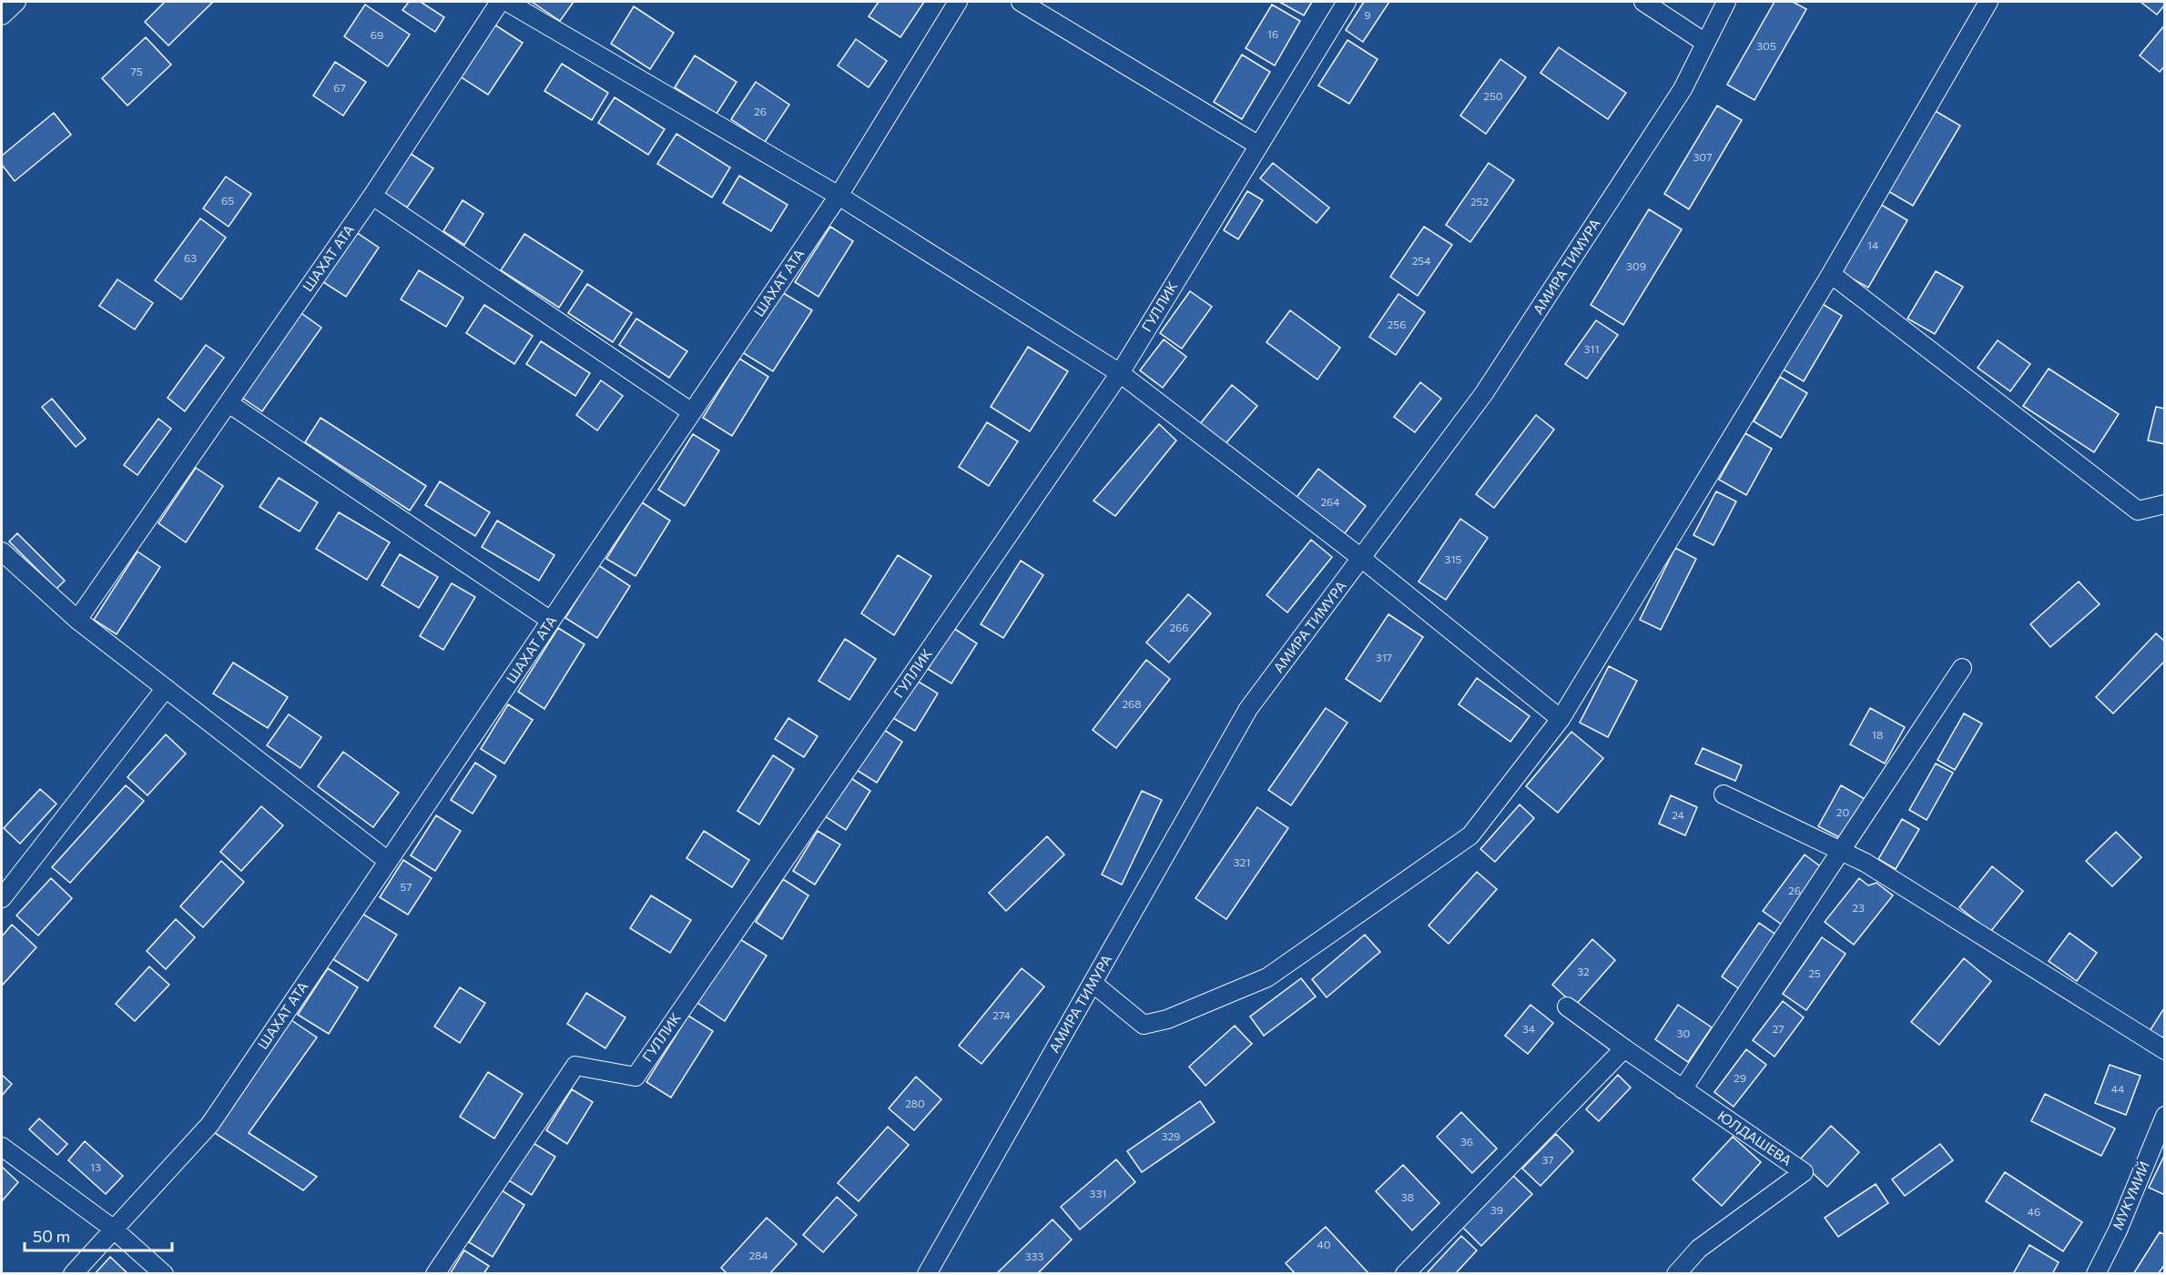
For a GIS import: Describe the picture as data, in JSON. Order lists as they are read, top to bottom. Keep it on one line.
{"streets":{"street":["ШАХАТ АТА","АМИРА ТИМУРА","ГУЛЛИК","ЮЛДАШЕВА","МУКУМИЙ"]},"house_numbers":["9","16","69","305","75","67","250","26","307","65","252","14","63","254","309","256","311","264","315","266","317","268","18","20","24","321","57","26","23","32","25","274","34","27","30","29","44","280","329","36","37","13","331","38","39","46","40","284","333"],"scale_bar":"50 m"}
